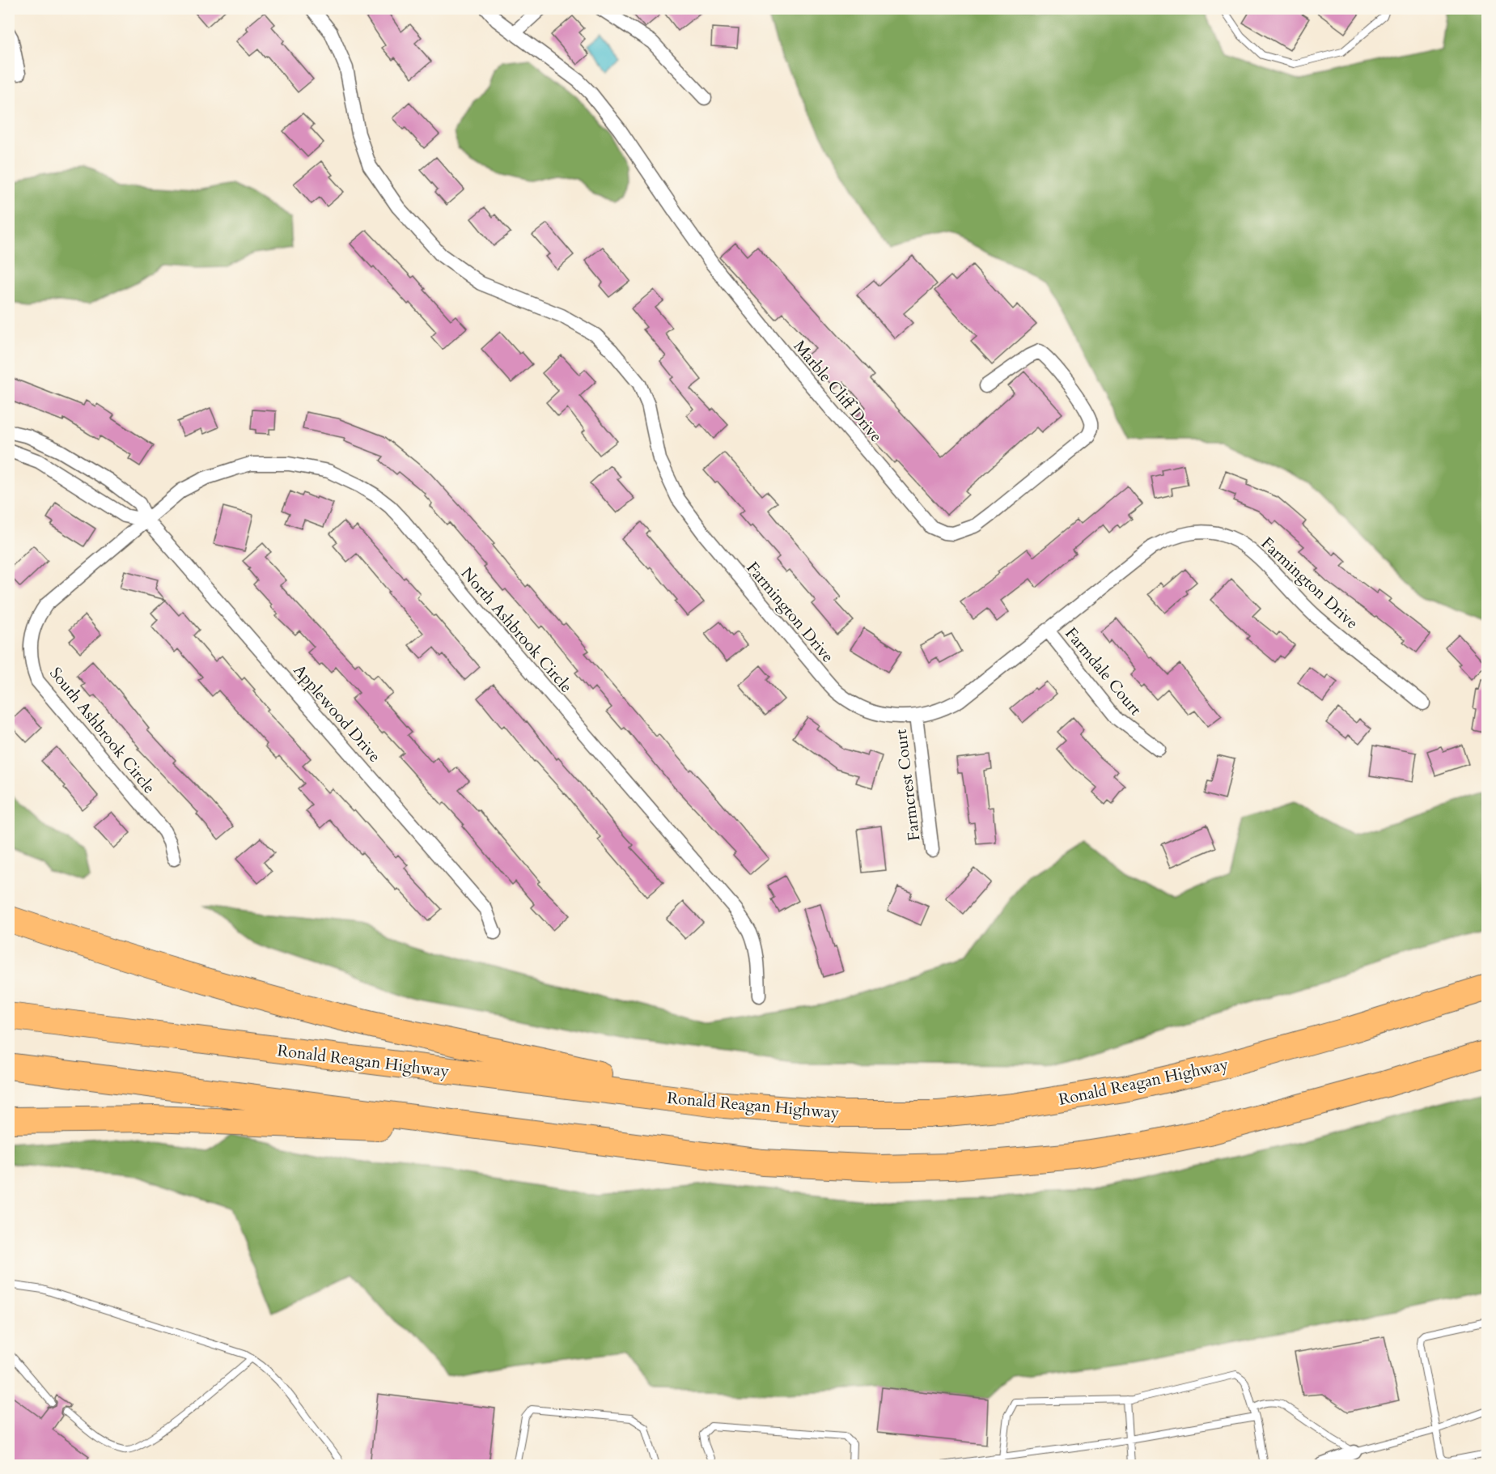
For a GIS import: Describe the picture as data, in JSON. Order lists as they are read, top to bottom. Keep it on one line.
{"streets":{"highway":["Ronald Reagan Highway"],"street":["Marble Cliff Drive","Farmington Drive","North Ashbrook Circle","Farmdale Court","Applewood Drive","South Ashbrook Circle","Farmcrest Court"]},"crossings":[["Farmington Drive","Farmdale Court"],["Farmington Drive","Farmcrest Court"],["North Ashbrook Circle","Applewood Drive"],["North Ashbrook Circle","South Ashbrook Circle"],["Applewood Drive","South Ashbrook Circle"]]}
